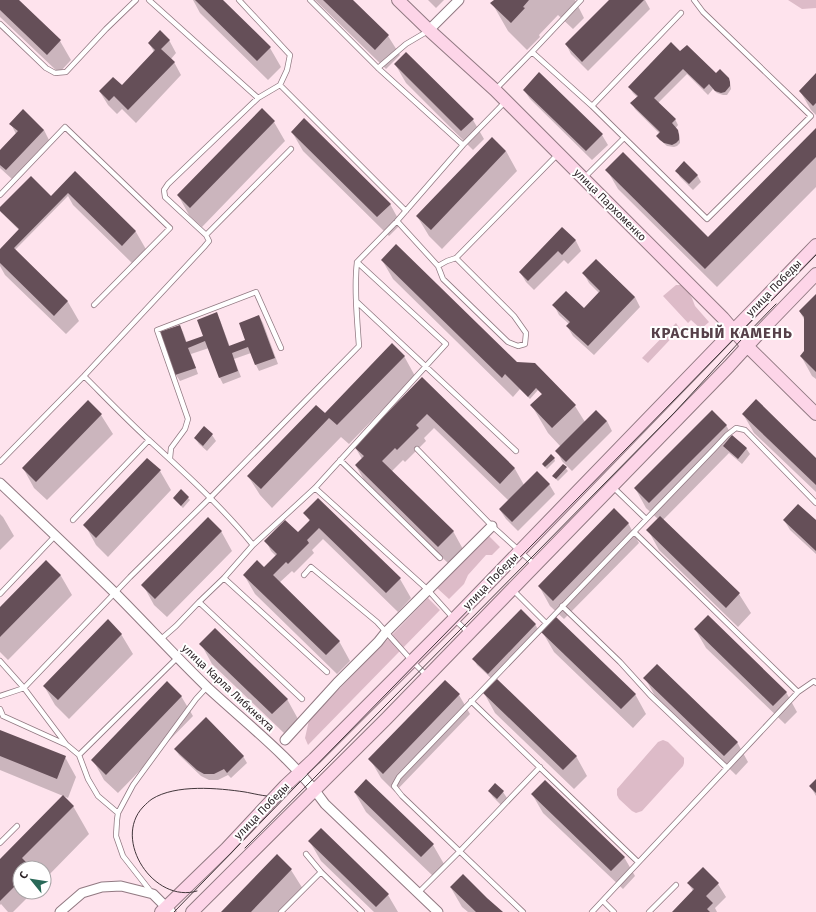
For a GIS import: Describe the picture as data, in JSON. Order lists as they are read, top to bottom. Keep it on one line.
{"streets":{"main road":["улица Пархоменко","улица Победы"],"street":["улица Карла Либкнехта"]},"crossings":[["улица Пархоменко","улица Победы"],["улица Победы","улица Карла Либкнехта"]],"districts":["КРАСНЫЙ КАМЕНЬ"],"north":"top left"}
